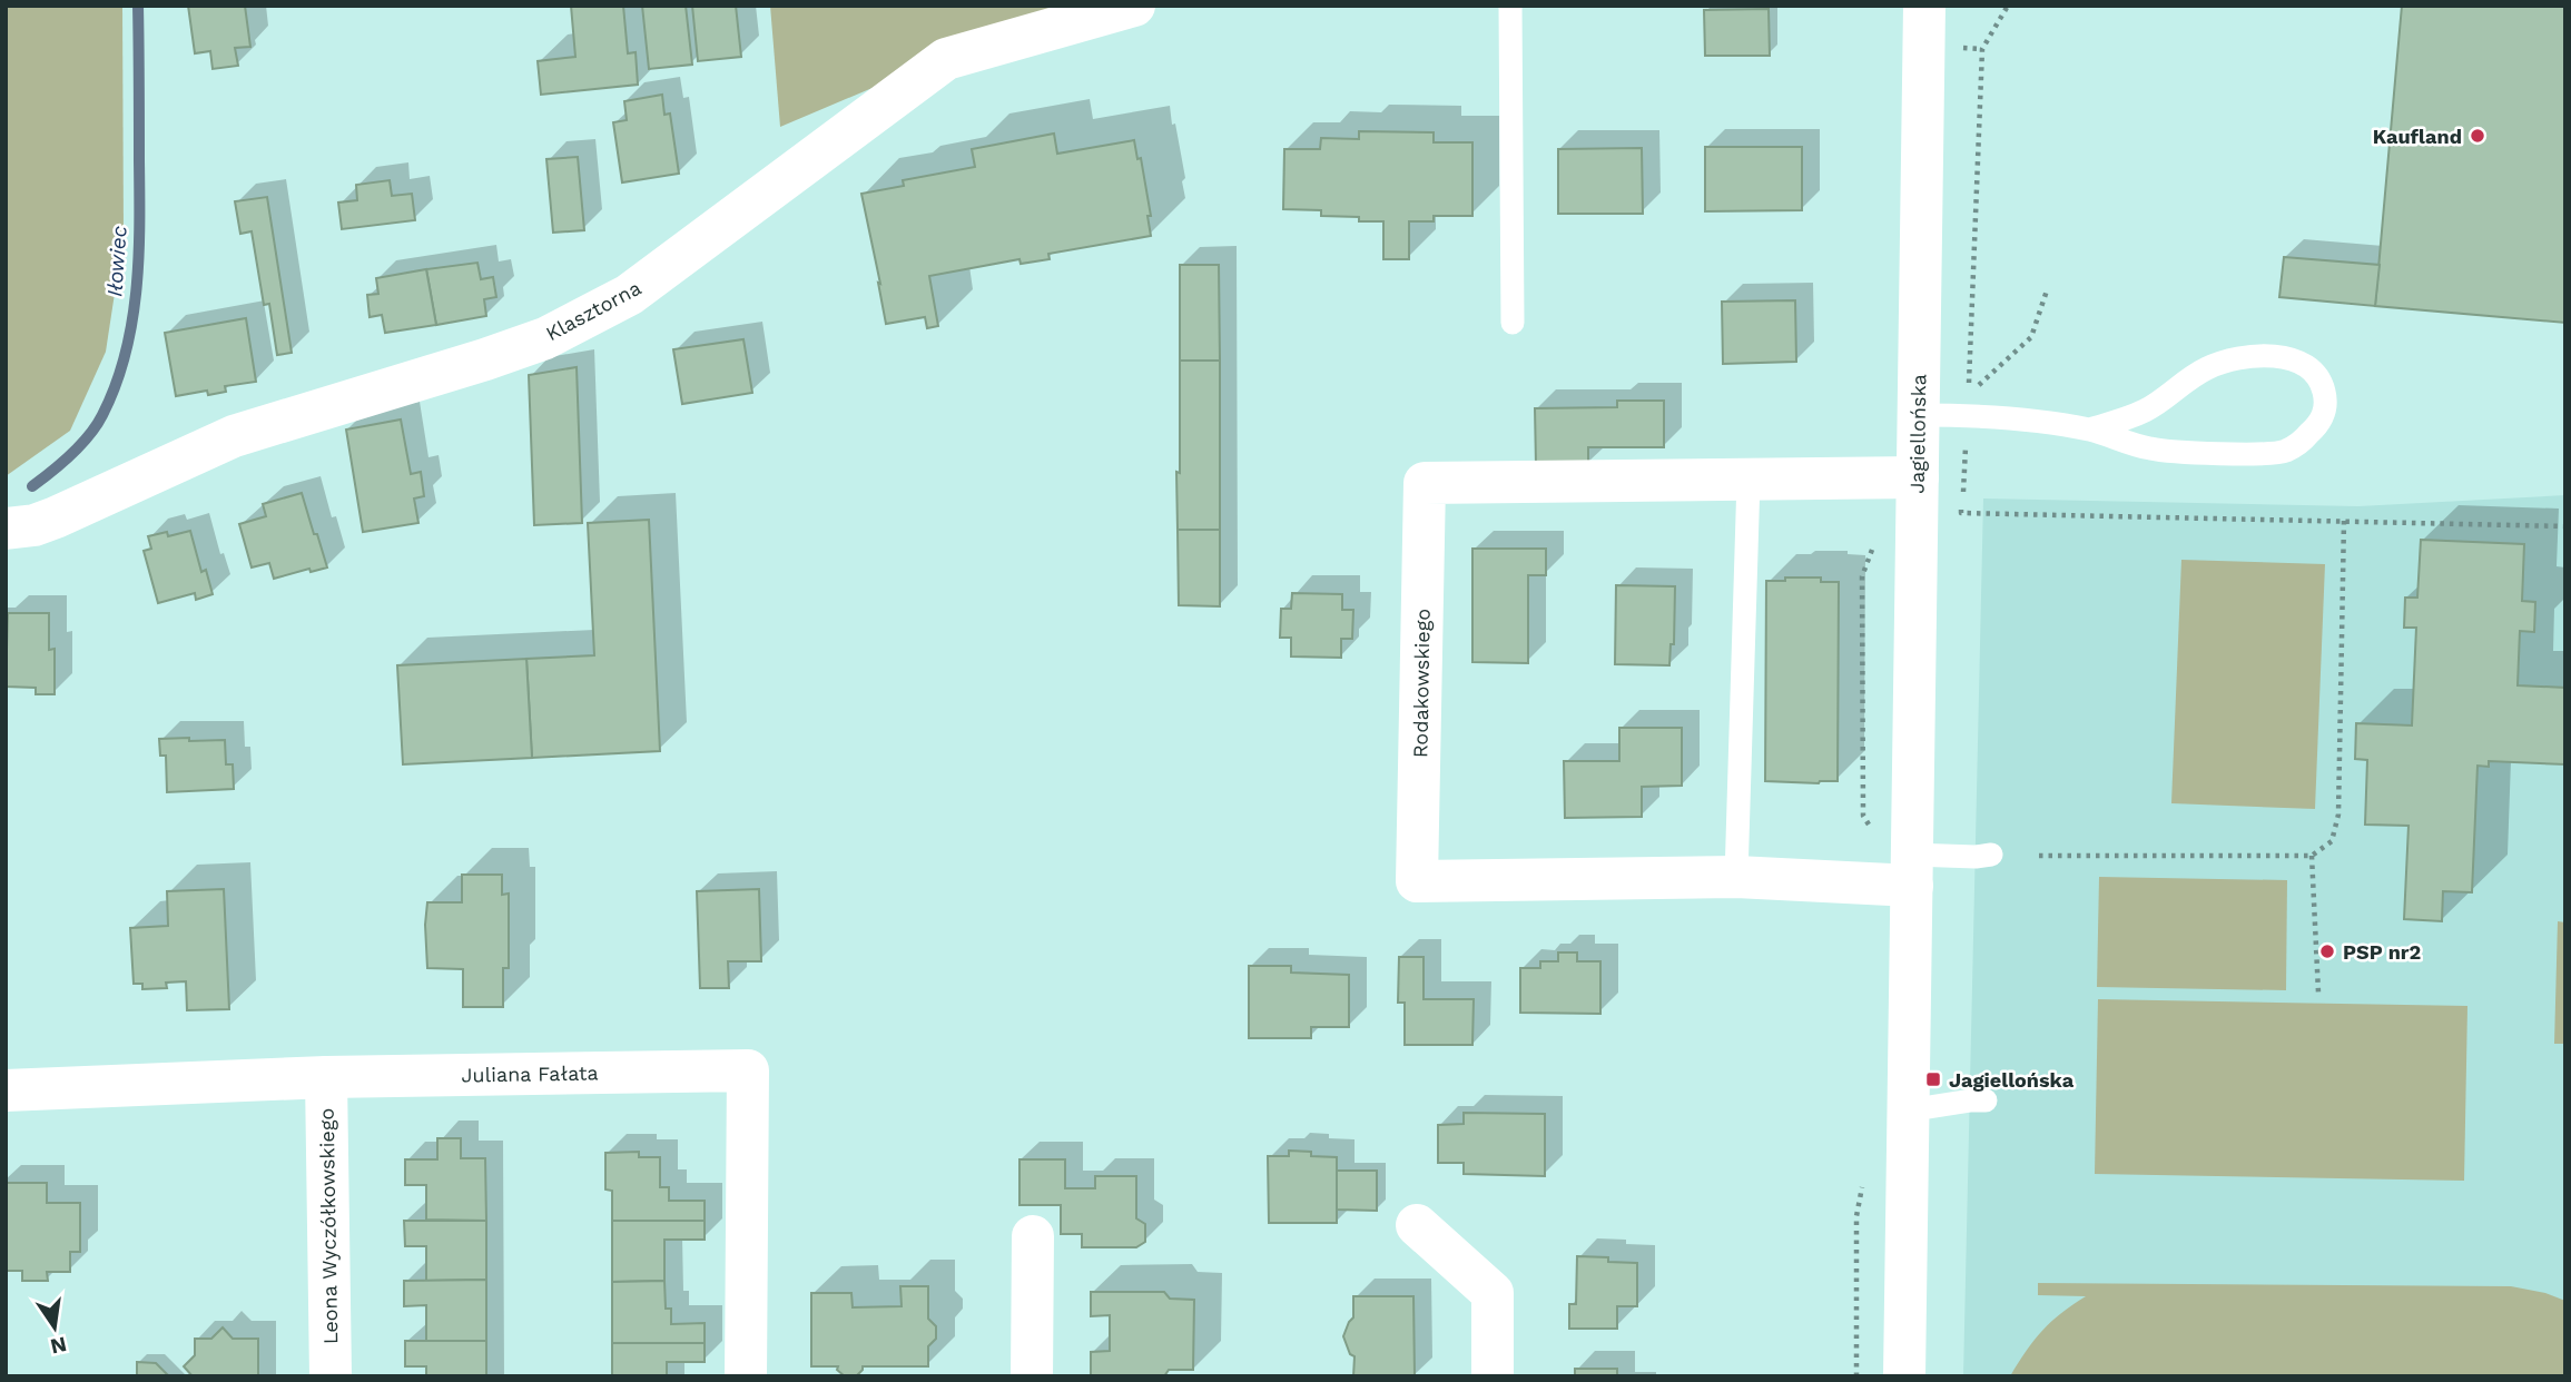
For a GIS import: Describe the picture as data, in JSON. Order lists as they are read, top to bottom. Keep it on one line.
{"streets":{"street":["Klasztorna","Jagiellońska","Rodakowskiego","Juliana Fałata","Leona Wyczółkowskiego"]},"crossings":[["Jagiellońska","Rodakowskiego"],["Juliana Fałata","Leona Wyczółkowskiego"]],"water":["Iłowiec"],"places":{"other":["Kaufland","PSP nr2"],"transit":["Jagiellońska"]},"north":"bottom"}
